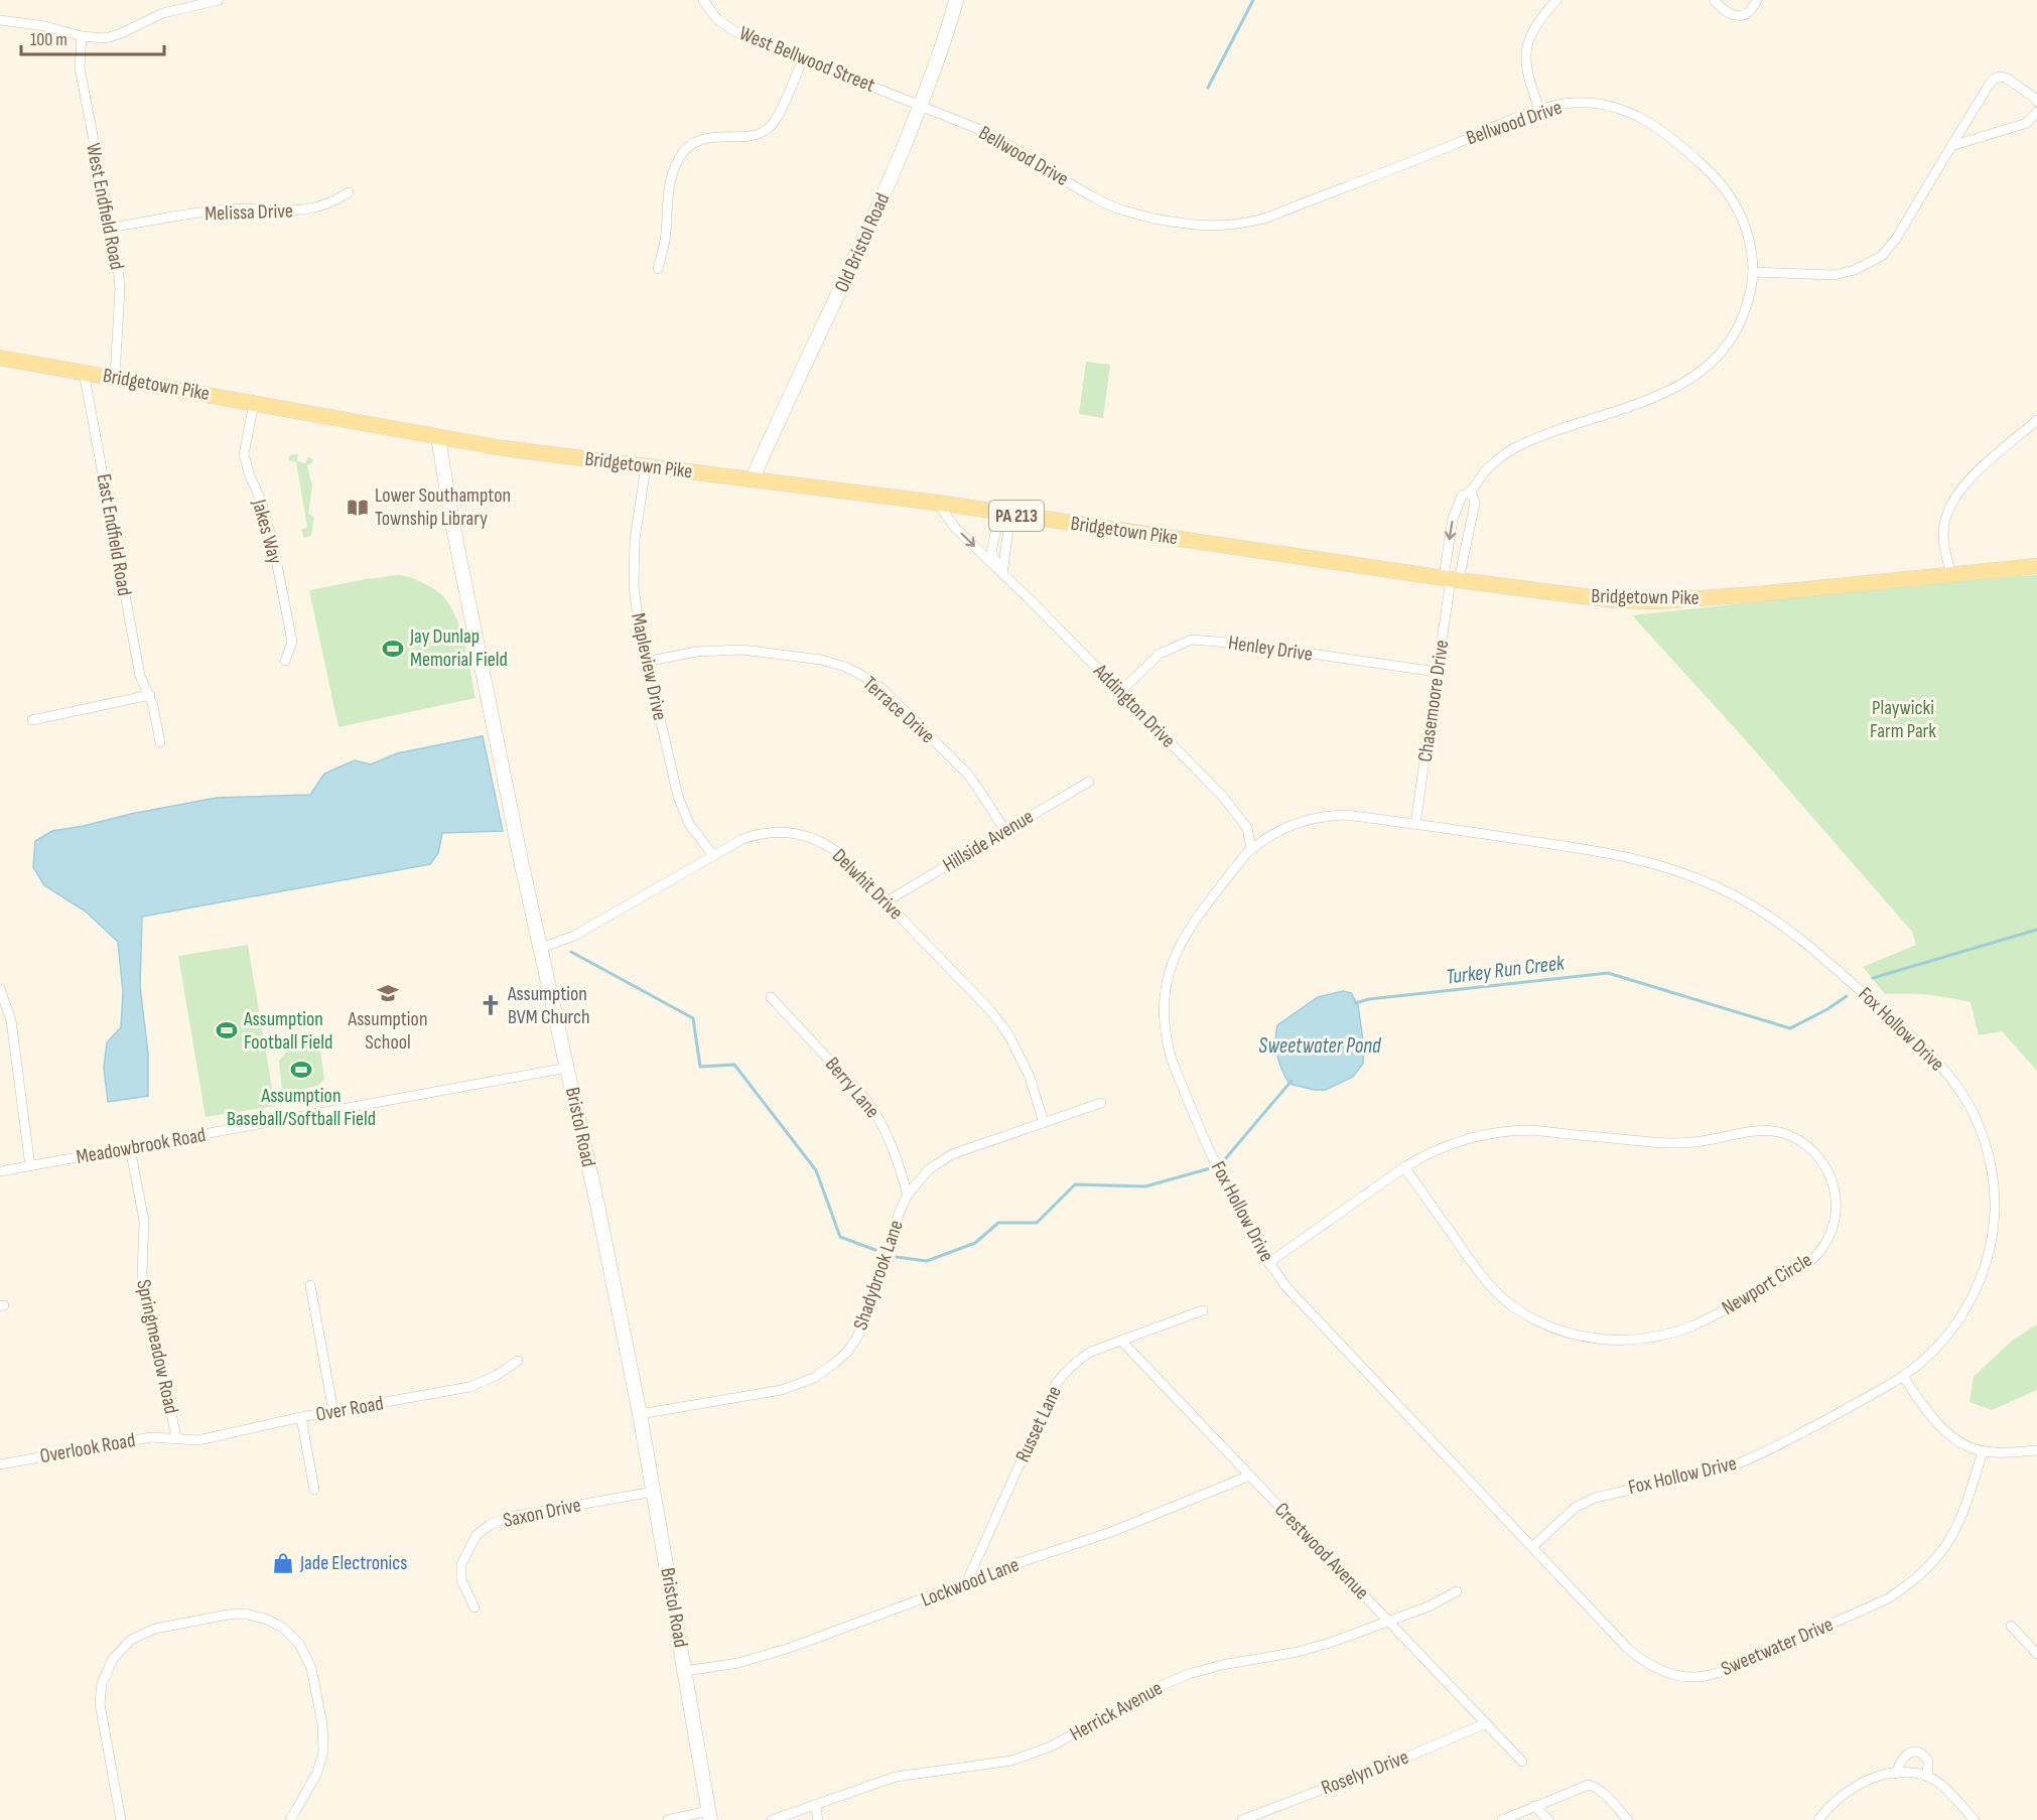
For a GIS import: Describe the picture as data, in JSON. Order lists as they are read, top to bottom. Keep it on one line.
{"streets":{"main road":["Old Bristol Road","Bridgetown Pike","PA 213","Bristol Road"],"street":["West Bellwood Street","Bellwood Drive","West Endfield Road","Melissa Drive","Jakes Way","East Endfield Road","Henley Drive","Mapleview Drive","Chasemoore Drive","Addington Drive","Terrace Drive","Hillside Avenue","Delwhit Drive","Fox Hollow Drive","Berry Lane","Meadowbrook Road","Shadybrook Lane","Newport Circle","Springmeadow Road","Over Road","Russet Lane","Overlook Road","Saxon Drive","Crestwood Avenue","Lockwood Lane","Sweetwater Drive","Herrick Avenue","Roselyn Drive"]},"crossings":[["West Bellwood Street","Bellwood Drive"],["West Bellwood Street","Old Bristol Road"],["Bellwood Drive","Old Bristol Road"],["Bellwood Drive","Bridgetown Pike"],["Bellwood Drive","Chasemoore Drive"],["West Endfield Road","Melissa Drive"],["West Endfield Road","Bridgetown Pike"],["Old Bristol Road","Bridgetown Pike"],["Bridgetown Pike","Jakes Way"],["Bridgetown Pike","East Endfield Road"],["Bridgetown Pike","Mapleview Drive"],["Bridgetown Pike","Chasemoore Drive"],["Bridgetown Pike","Addington Drive"],["Bridgetown Pike","Bristol Road"],["Henley Drive","Chasemoore Drive"],["Henley Drive","Addington Drive"],["Mapleview Drive","Terrace Drive"],["Mapleview Drive","Delwhit Drive"],["Chasemoore Drive","Fox Hollow Drive"],["Addington Drive","Fox Hollow Drive"],["Terrace Drive","Hillside Avenue"],["Hillside Avenue","Delwhit Drive"],["Delwhit Drive","Bristol Road"],["Delwhit Drive","Shadybrook Lane"],["Fox Hollow Drive","Newport Circle"],["Fox Hollow Drive","Sweetwater Drive"],["Berry Lane","Shadybrook Lane"],["Bristol Road","Meadowbrook Road"],["Bristol Road","Shadybrook Lane"],["Bristol Road","Saxon Drive"],["Bristol Road","Lockwood Lane"],["Meadowbrook Road","Springmeadow Road"],["Springmeadow Road","Over Road"],["Springmeadow Road","Overlook Road"],["Over Road","Overlook Road"],["Russet Lane","Crestwood Avenue"],["Russet Lane","Lockwood Lane"],["Crestwood Avenue","Lockwood Lane"],["Crestwood Avenue","Herrick Avenue"],["Crestwood Avenue","Roselyn Drive"]],"water":["Turkey Run Creek","Sweetwater Pond"],"parks":["Playwicki Farm Park"],"places":{"library":["Lower Southampton Township Library"],"sports":["Jay Dunlap Memorial Field","Assumption Football Field","Assumption Baseball/Softball Field"],"school or university":["Assumption School"],"church":["Assumption BVM Church"],"shop":["Jade Electronics"]},"scale_bar":"100 m"}
